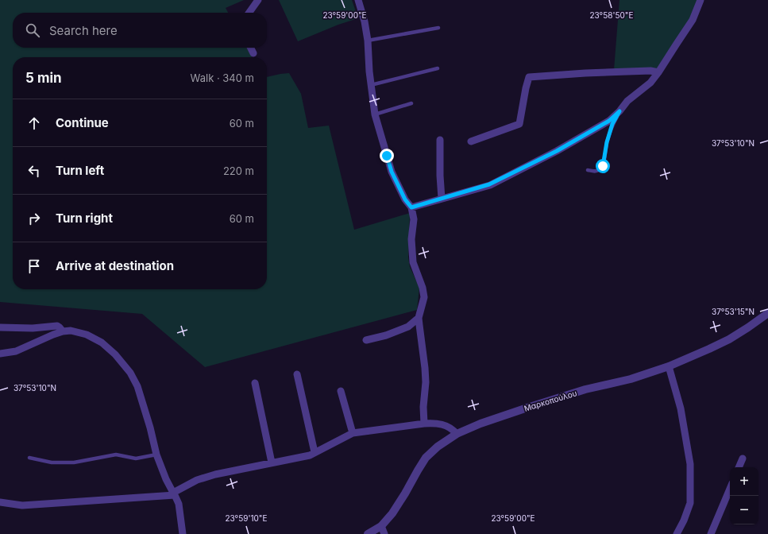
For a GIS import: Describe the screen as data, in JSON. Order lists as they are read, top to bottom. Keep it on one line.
{"streets":{"street":["Μαρκοπούλου"]},"page":{"search":"Search here","heading":["5 min","Walk · 340 m"],"list":[["Continue","60 m"],["Turn left","220 m"],["Turn right","60 m"],"Arrive at destination"],"map_buttons":["+","−"]},"coordinates":["23°59'00\"E","23°58'50\"E","37°53'10\"N","37°53'15\"N","23°59'10\"E"]}
